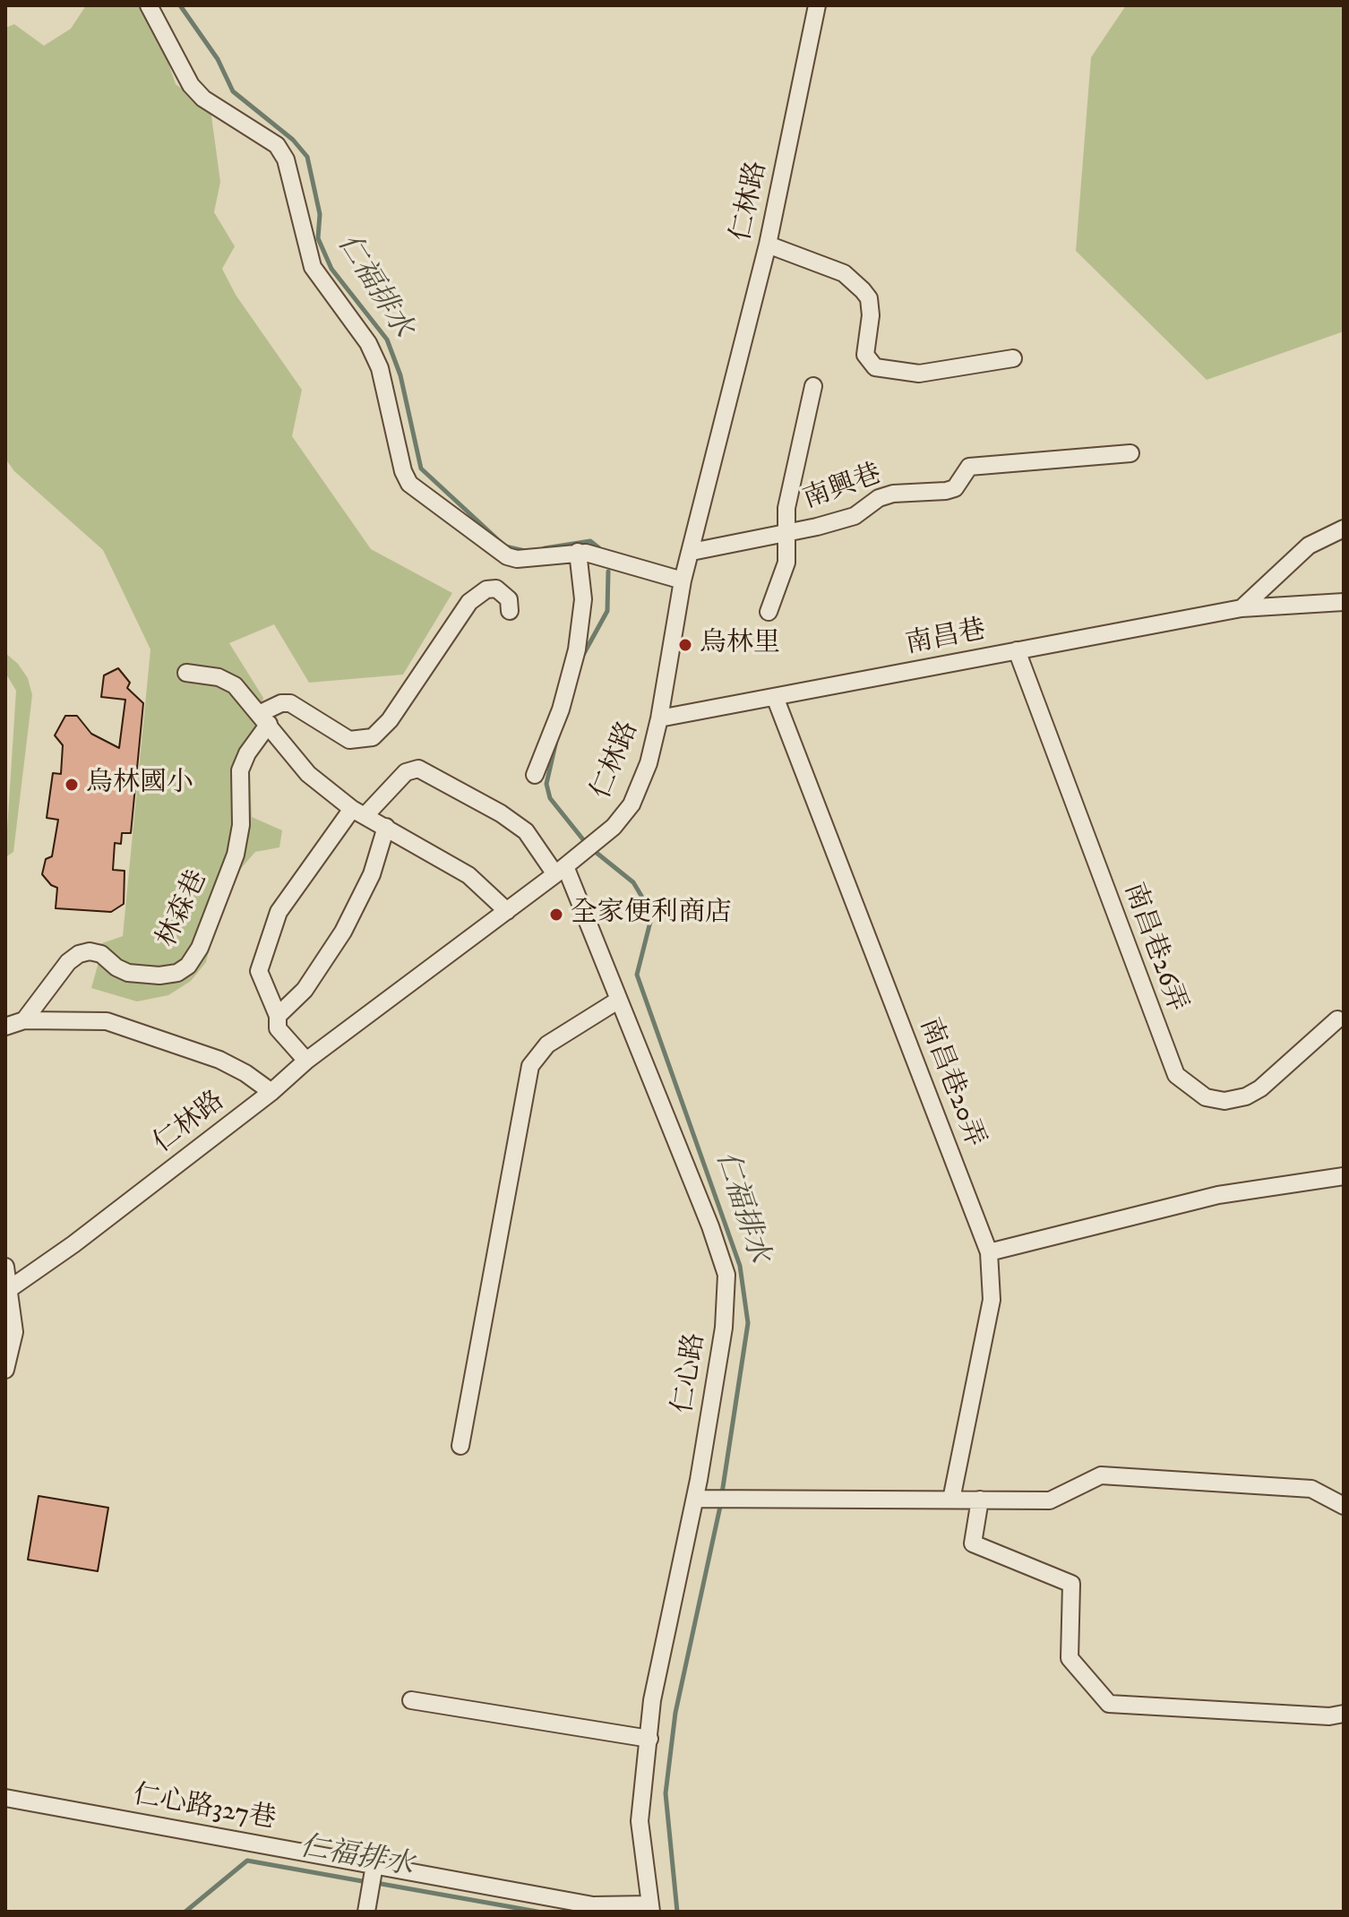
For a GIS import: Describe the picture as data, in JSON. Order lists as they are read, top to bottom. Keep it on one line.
{"streets":{"street":["仁林路","南興巷","南昌巷","林森巷","南昌巷26弄","南昌巷20弄","仁心路","仁心路327巷"]},"crossings":[["仁林路","南興巷"],["仁林路","南昌巷"],["仁林路","仁心路"],["南昌巷","南昌巷26弄"],["南昌巷","南昌巷20弄"],["仁心路","仁心路327巷"]],"water":["仁福排水"],"places":["烏林里","烏林國小","全家便利商店"]}
